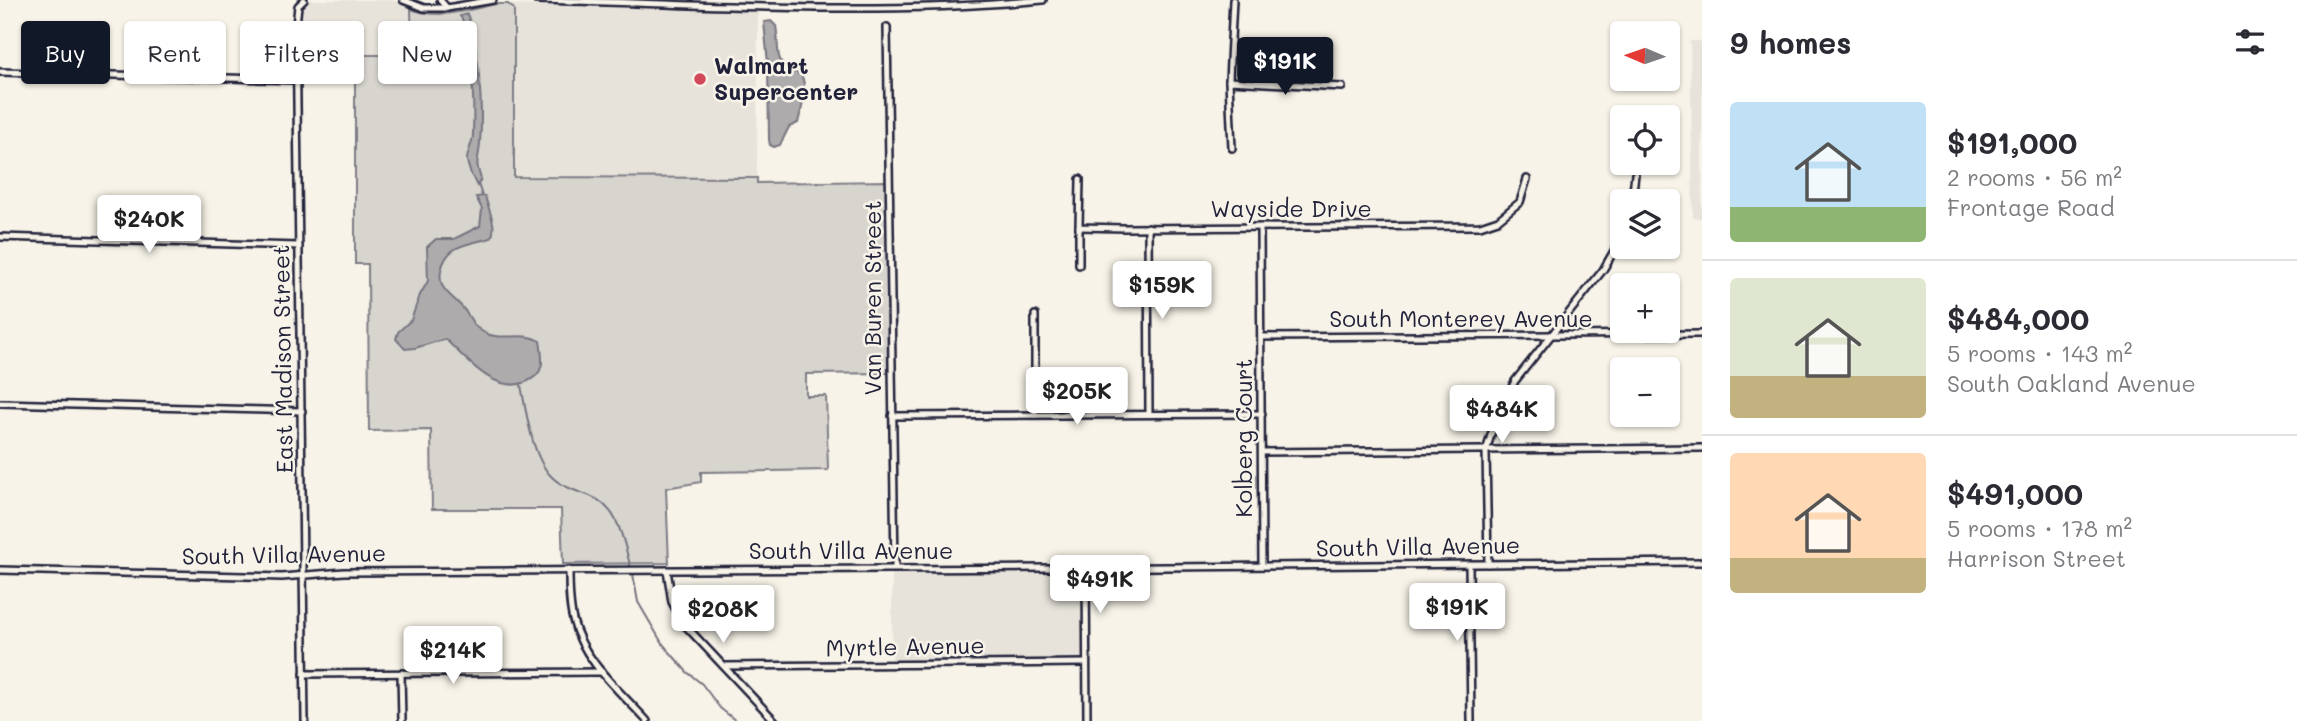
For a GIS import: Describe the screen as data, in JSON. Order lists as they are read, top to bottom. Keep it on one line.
{"streets":{"street":["Wayside Drive","Van Buren Street","South Monterey Avenue","East Madison Street","Kolberg Court","South Villa Avenue","Myrtle Avenue"]},"crossings":[["Wayside Drive","Kolberg Court"],["Van Buren Street","South Villa Avenue"],["South Monterey Avenue","Kolberg Court"],["East Madison Street","South Villa Avenue"],["Kolberg Court","South Villa Avenue"]],"places":["Walmart Supercenter"],"north":"left","page":{"heading":"9 homes","map_buttons":["+","−"],"chip":["Buy","Rent","Filters","New"],"price":["$191K","$240K","$159K","$205K","$484K","$491K","$191K","$208K","$214K"],"list":[{"name":"$191,000","note":"2 rooms · 56 m² · Frontage Road"},{"name":"$484,000","note":"5 rooms · 143 m² · South Oakland Avenue"},{"name":"$491,000","note":"5 rooms · 178 m² · Harrison Street"}]}}
